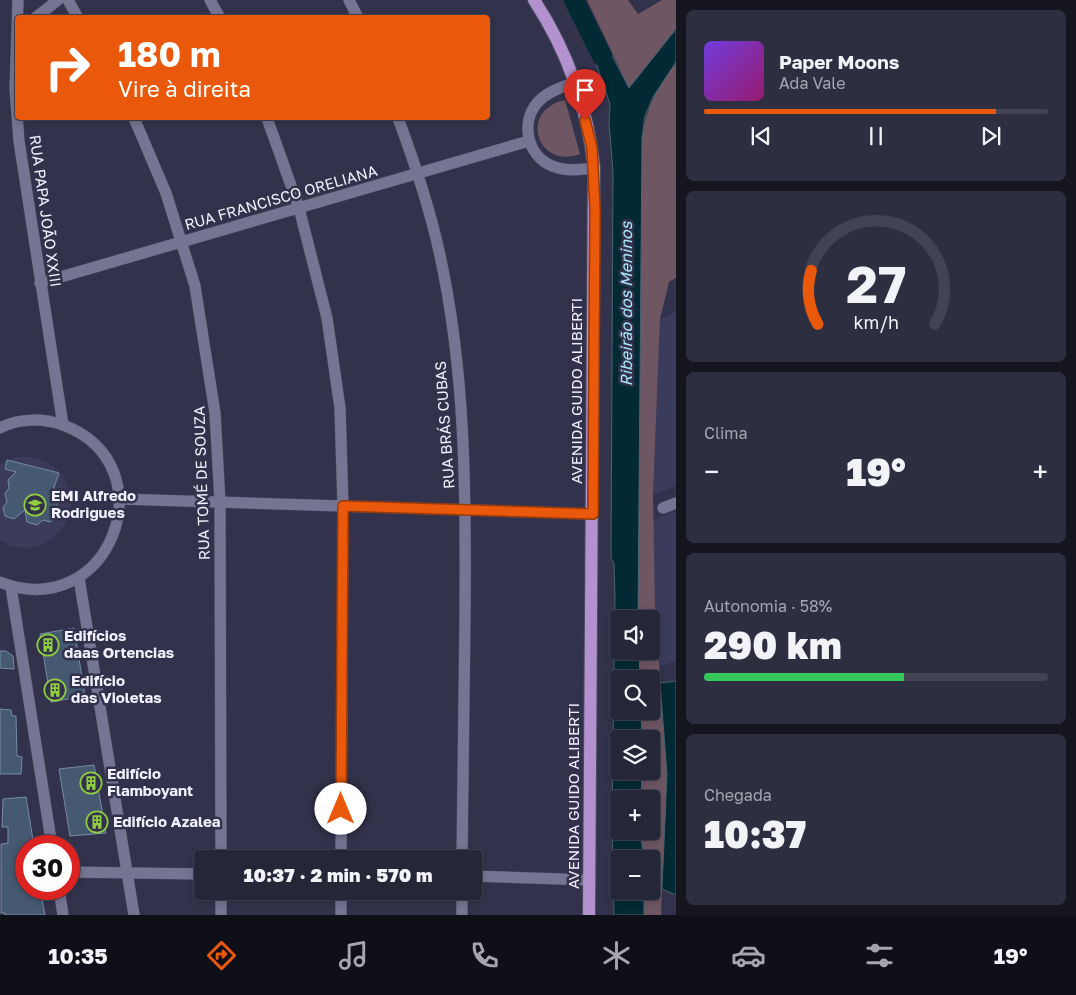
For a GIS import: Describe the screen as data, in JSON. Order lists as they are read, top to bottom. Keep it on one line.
{"streets":{"main road":["AVENIDA GUIDO ALIBERTI"],"street":["RUA FRANCISCO ORELIANA","RUA PAPA JOÃO XXIII","RUA BRÁS CUBAS","RUA TOMÉ DE SOUZA"]},"crossings":[["RUA FRANCISCO ORELIANA","RUA PAPA JOÃO XXIII"],["RUA FRANCISCO ORELIANA","RUA BRÁS CUBAS"],["RUA FRANCISCO ORELIANA","RUA TOMÉ DE SOUZA"]],"water":["Ribeirão dos Meninos"],"places":{"school or university":["EMI Alfredo Rodrigues"],"building":["Edifícios daas Ortencias","Edifício das Violetas","Edifício Flamboyant","Edifício Azalea"]},"page":{"turn":["180 m","Vire à direita"],"song":["Paper Moons","Ada Vale"],"tile":["Clima",["Autonomia · 58%","290 km"],["Chegada","10:37"]],"heat":["−","19°","+"],"map_buttons":["+","−"],"limit":"30","trip":"10:37 · 2 min · 570 m","tabs":["10:35","19°"],"gauge":["27","km/h"]}}
